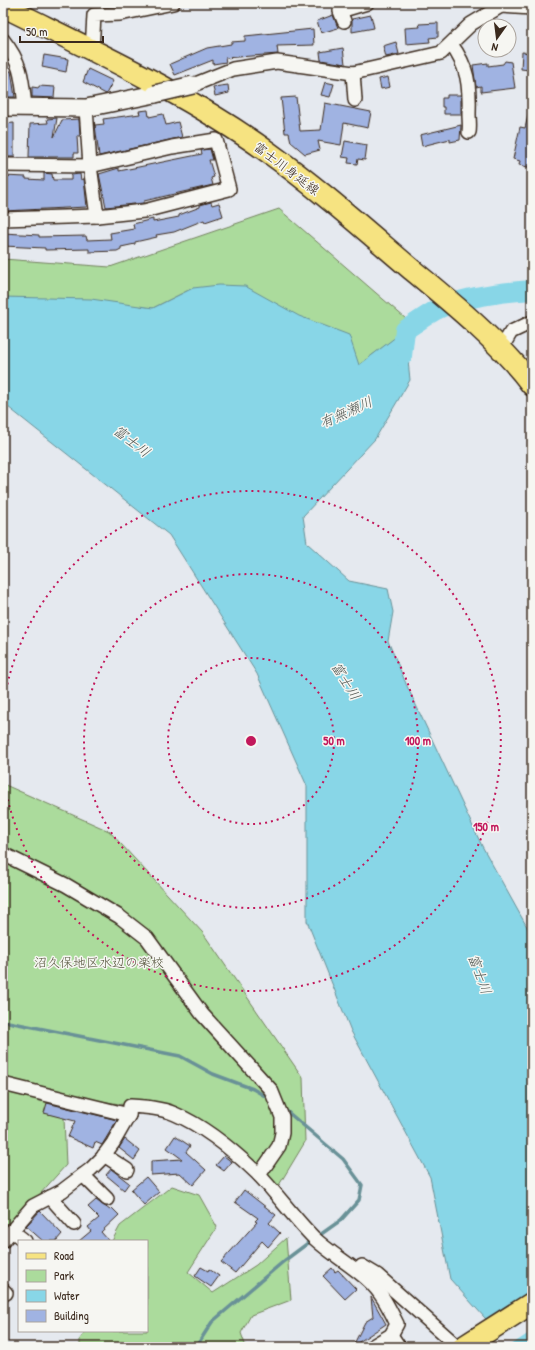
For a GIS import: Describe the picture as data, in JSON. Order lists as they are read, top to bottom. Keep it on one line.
{"streets":{"main road":["富士川身延線"]},"water":["有無瀬川","富士川"],"parks":["沼久保地区水辺の楽校"],"legend":["Road","Park","Water","Building"],"scale_bar":"50 m","north":"bottom","rings":["50 m","100 m","150 m"]}
